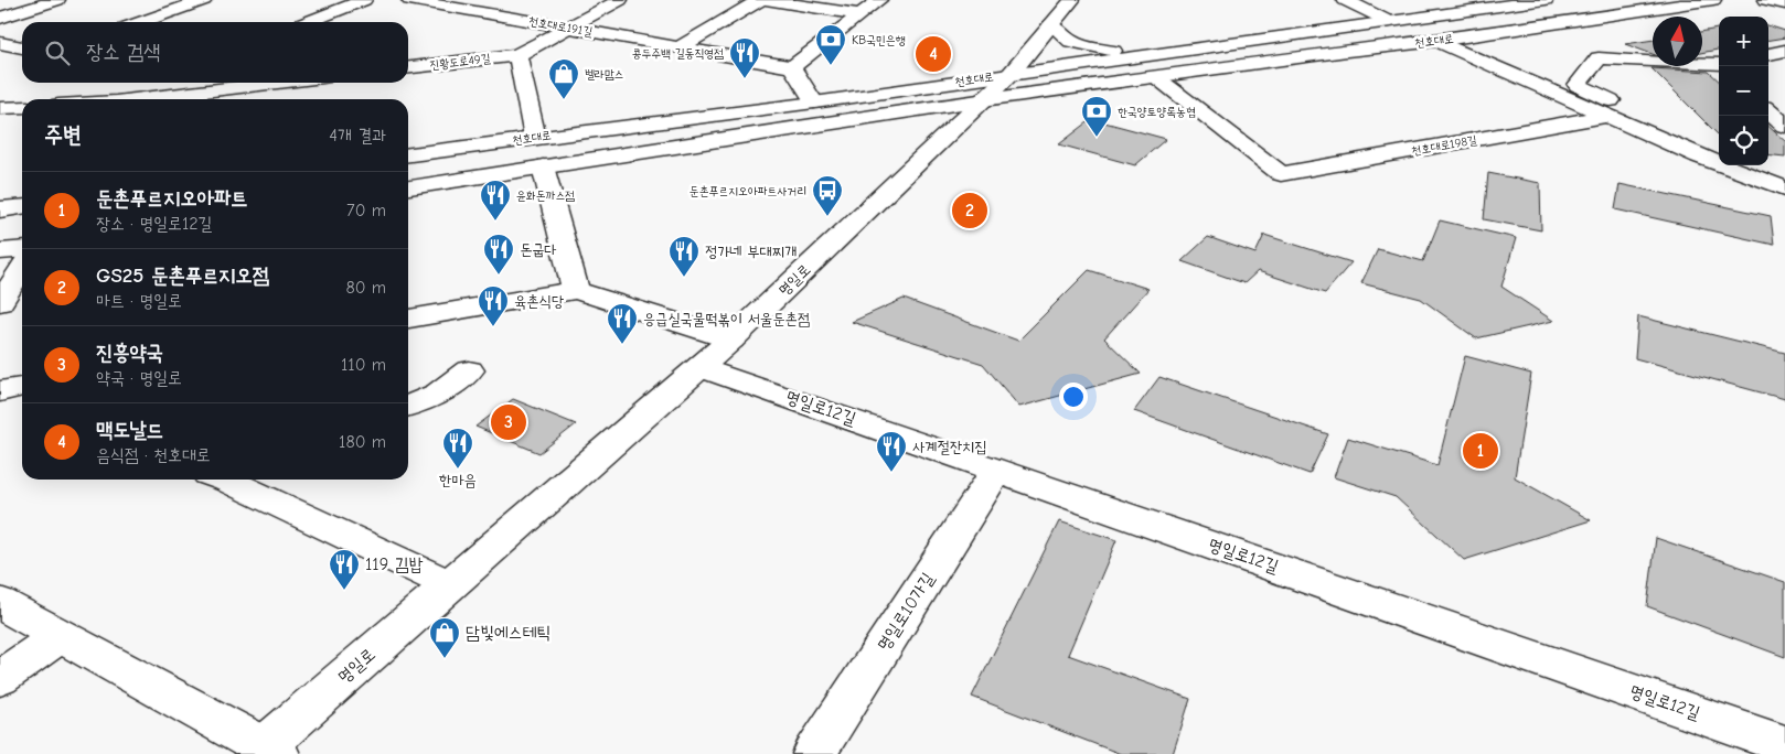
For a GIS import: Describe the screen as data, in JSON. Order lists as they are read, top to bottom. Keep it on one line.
{"streets":{"street":["천호대로191길","천호대로","진황도로49길","천호대로198길","명일로","명일로12길","명일로10가길"]},"crossings":[["천호대로","천호대로198길"],["천호대로","명일로"],["명일로","명일로12길"],["명일로12길","명일로10가길"]],"places":{"bank":["KB국민은행","한국양토양록농협"],"restaurant":["콩두주백 길동직영점","윤화돈까스점","돈굽다","정가네 부대찌개","육촌식당","응급실국물떡볶이 서울둔촌점","한마음","사계절잔치집","119 김밥"],"shop":["벨라맘스","담빛에스테틱"],"bus stop":["둔촌푸르지오아파트사거리"]},"north":"top","page":{"map_buttons":["+","−"],"search":"장소 검색","pins":["4","2","3","1"],"heading":["주변","4개 결과"],"list":[{"mark":"1","name":"둔촌푸르지오아파트","note":"장소 · 명일로12길","value":"70 m"},{"mark":"2","name":"GS25 둔촌푸르지오점","note":"마트 · 명일로","value":"80 m"},{"mark":"3","name":"진흥약국","note":"약국 · 명일로","value":"110 m"},{"mark":"4","name":"맥도날드","note":"음식점 · 천호대로","value":"180 m"}]}}
